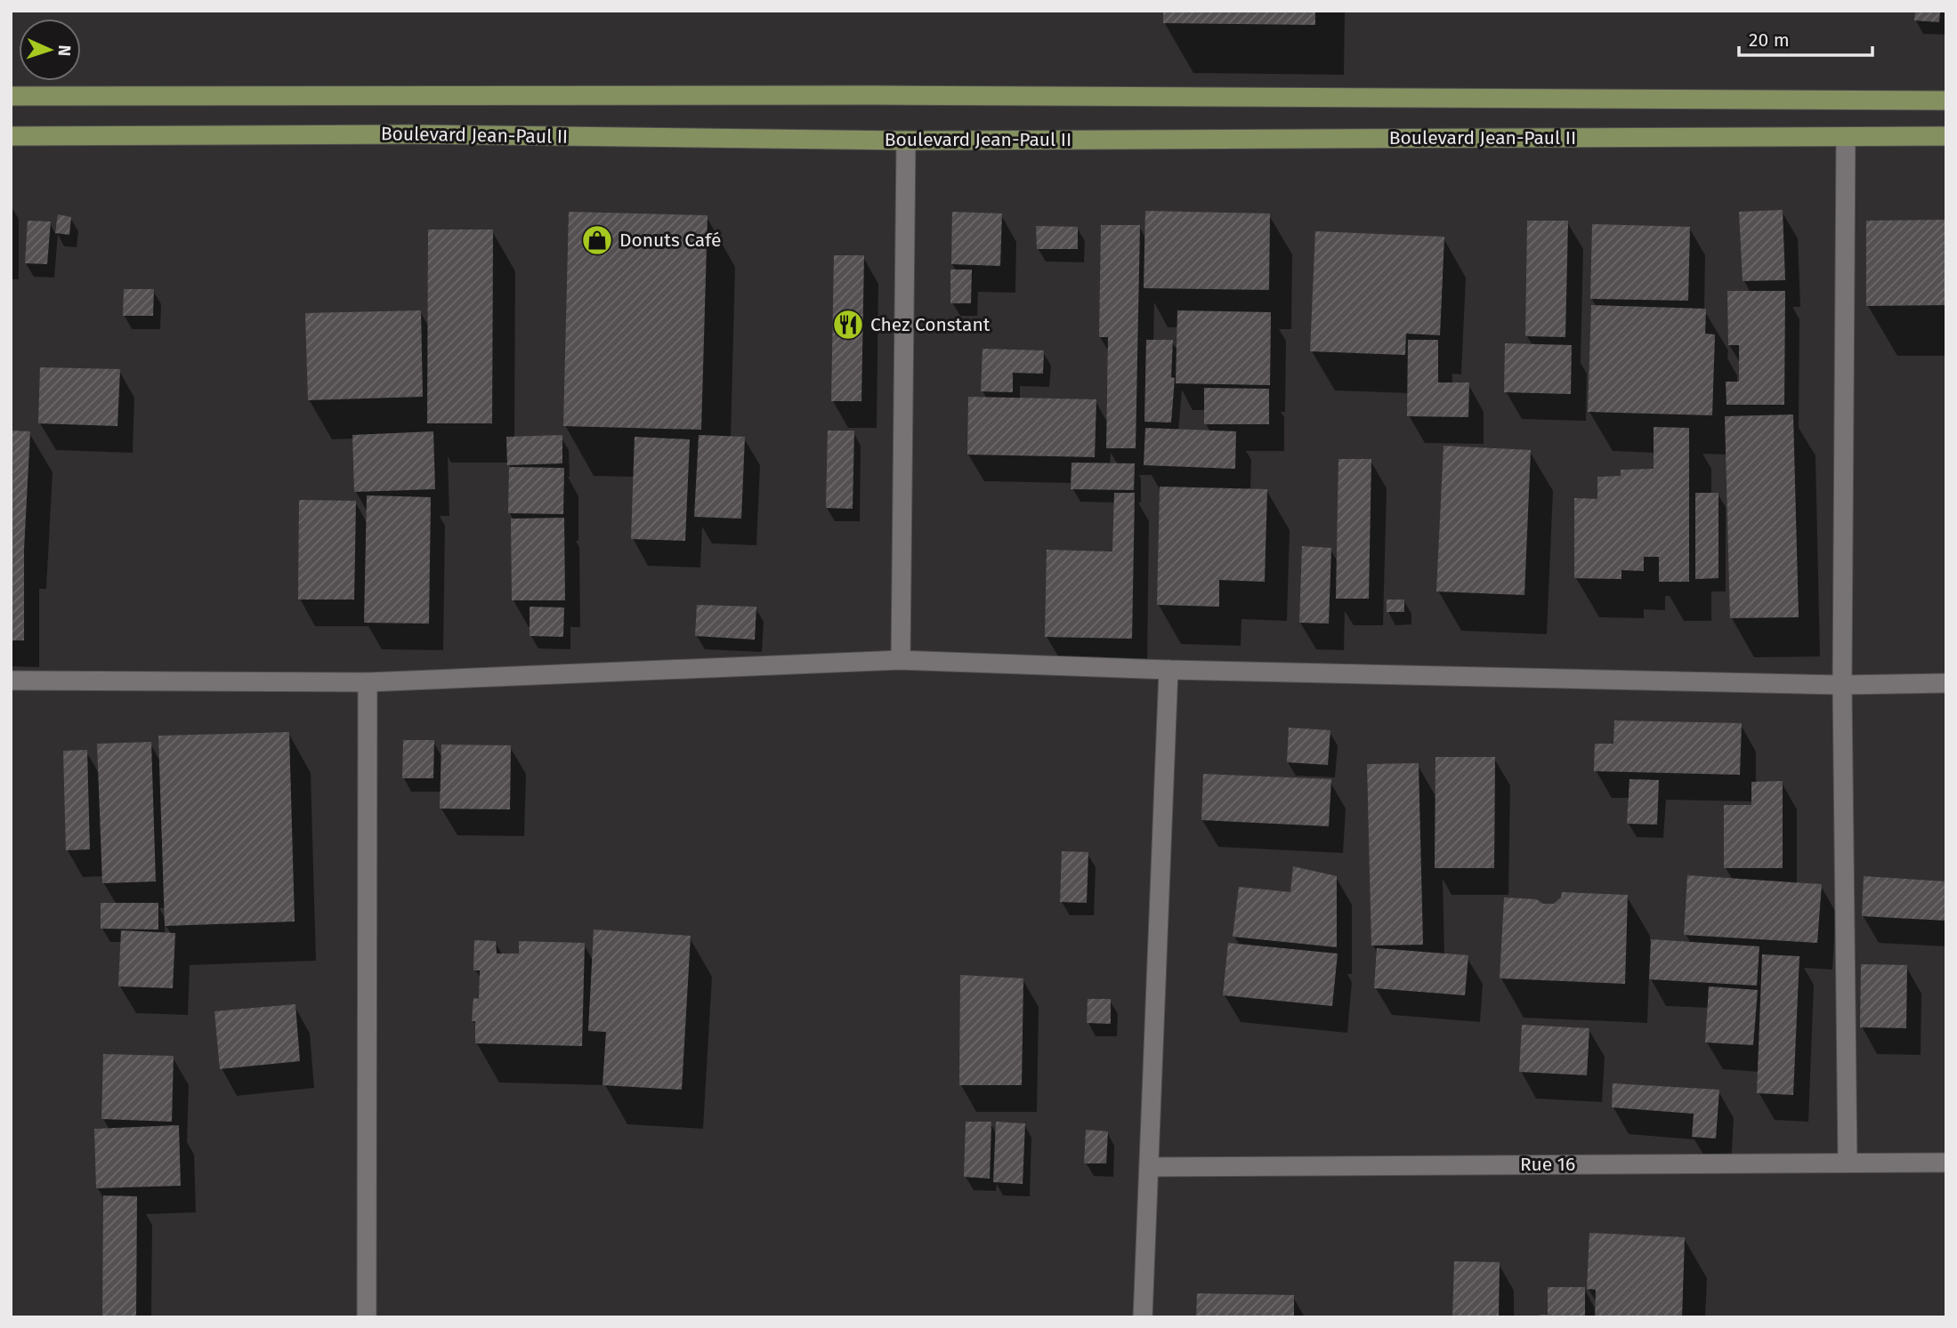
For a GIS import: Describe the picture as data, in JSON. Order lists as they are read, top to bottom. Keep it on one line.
{"streets":{"main road":["Boulevard Jean-Paul II"],"street":["Rue 16"]},"places":{"shop":["Donuts Café"],"restaurant":["Chez Constant"]},"scale_bar":"20 m","north":"right"}
